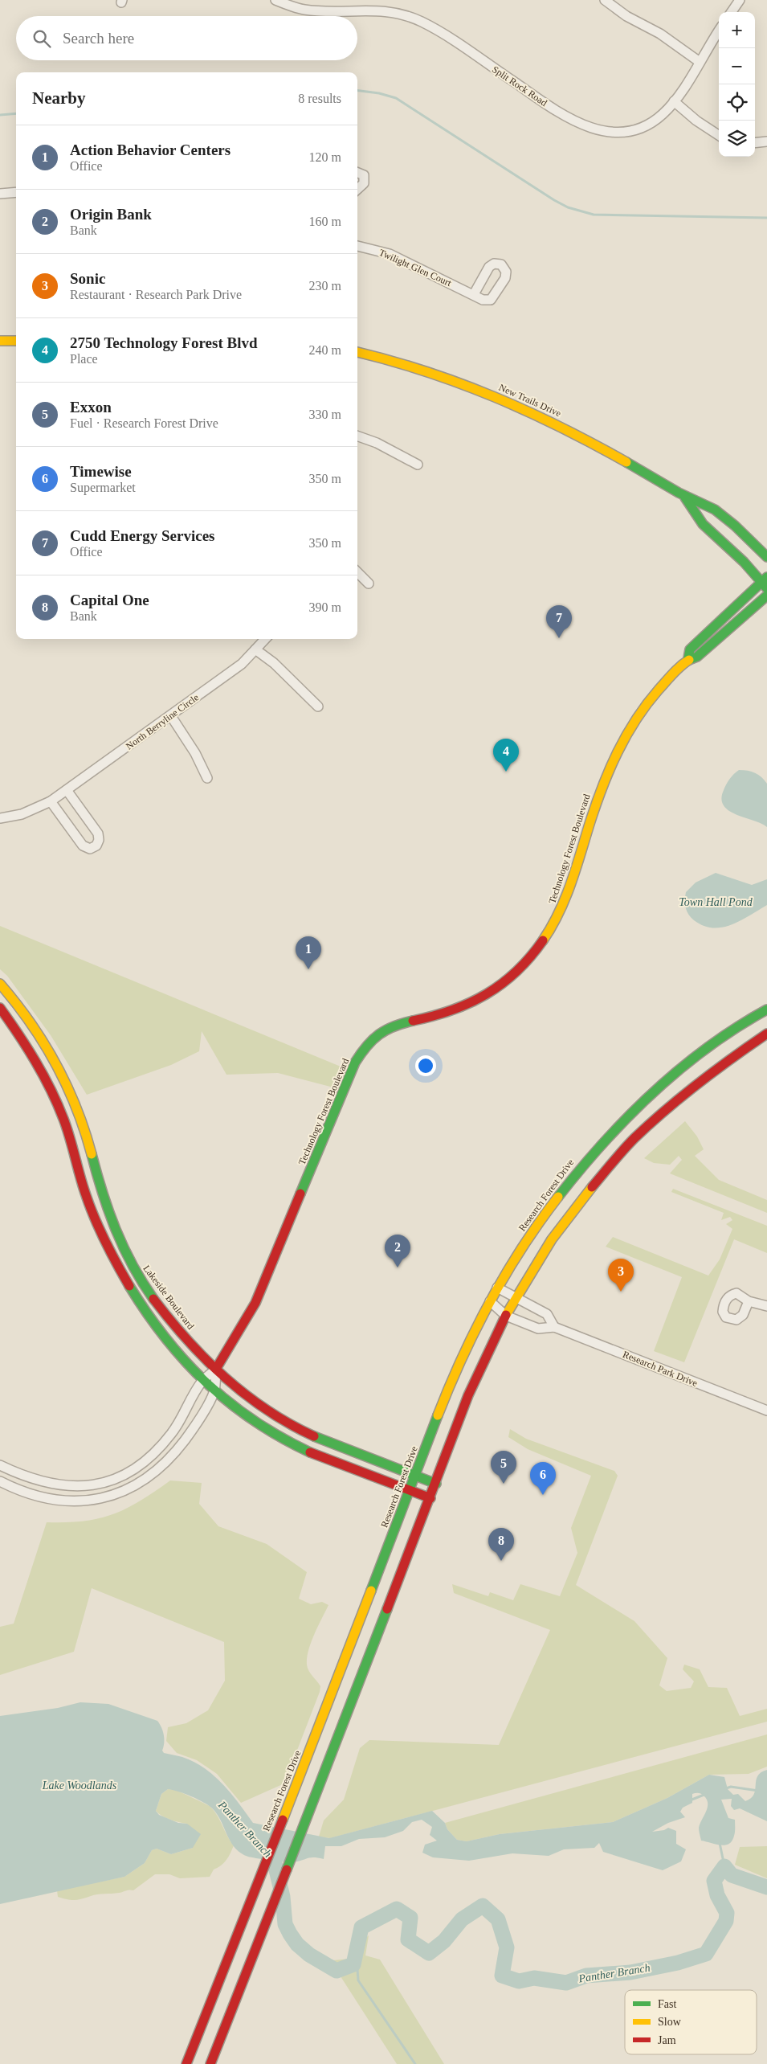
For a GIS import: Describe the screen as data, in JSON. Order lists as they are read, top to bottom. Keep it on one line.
{"streets":{"street":["Split Rock Road","Twilight Glen Court","New Trails Drive","North Berryline Circle","Technology Forest Boulevard","Research Forest Drive","Lakeside Boulevard","Research Park Drive"]},"crossings":[["Technology Forest Boulevard","Lakeside Boulevard"],["Research Forest Drive","Lakeside Boulevard"],["Research Forest Drive","Research Park Drive"]],"water":["Town Hall Pond","Lake Woodlands","Panther Branch"],"legend":["Fast","Slow","Jam"],"page":{"map_buttons":["+","−"],"search":"Search here","heading":["Nearby","8 results"],"list":[{"mark":"1","name":"Action Behavior Centers","note":"Office","value":"120 m"},{"mark":"2","name":"Origin Bank","note":"Bank","value":"160 m"},{"mark":"3","name":"Sonic","note":"Restaurant · Research Park Drive","value":"230 m"},{"mark":"4","name":"2750 Technology Forest Blvd","note":"Place","value":"240 m"},{"mark":"5","name":"Exxon","note":"Fuel · Research Forest Drive","value":"330 m"},{"mark":"6","name":"Timewise","note":"Supermarket","value":"350 m"},{"mark":"7","name":"Cudd Energy Services","note":"Office","value":"350 m"},{"mark":"8","name":"Capital One","note":"Bank","value":"390 m"}],"pins":["7","4","1","2","3","5","6","8"]}}
